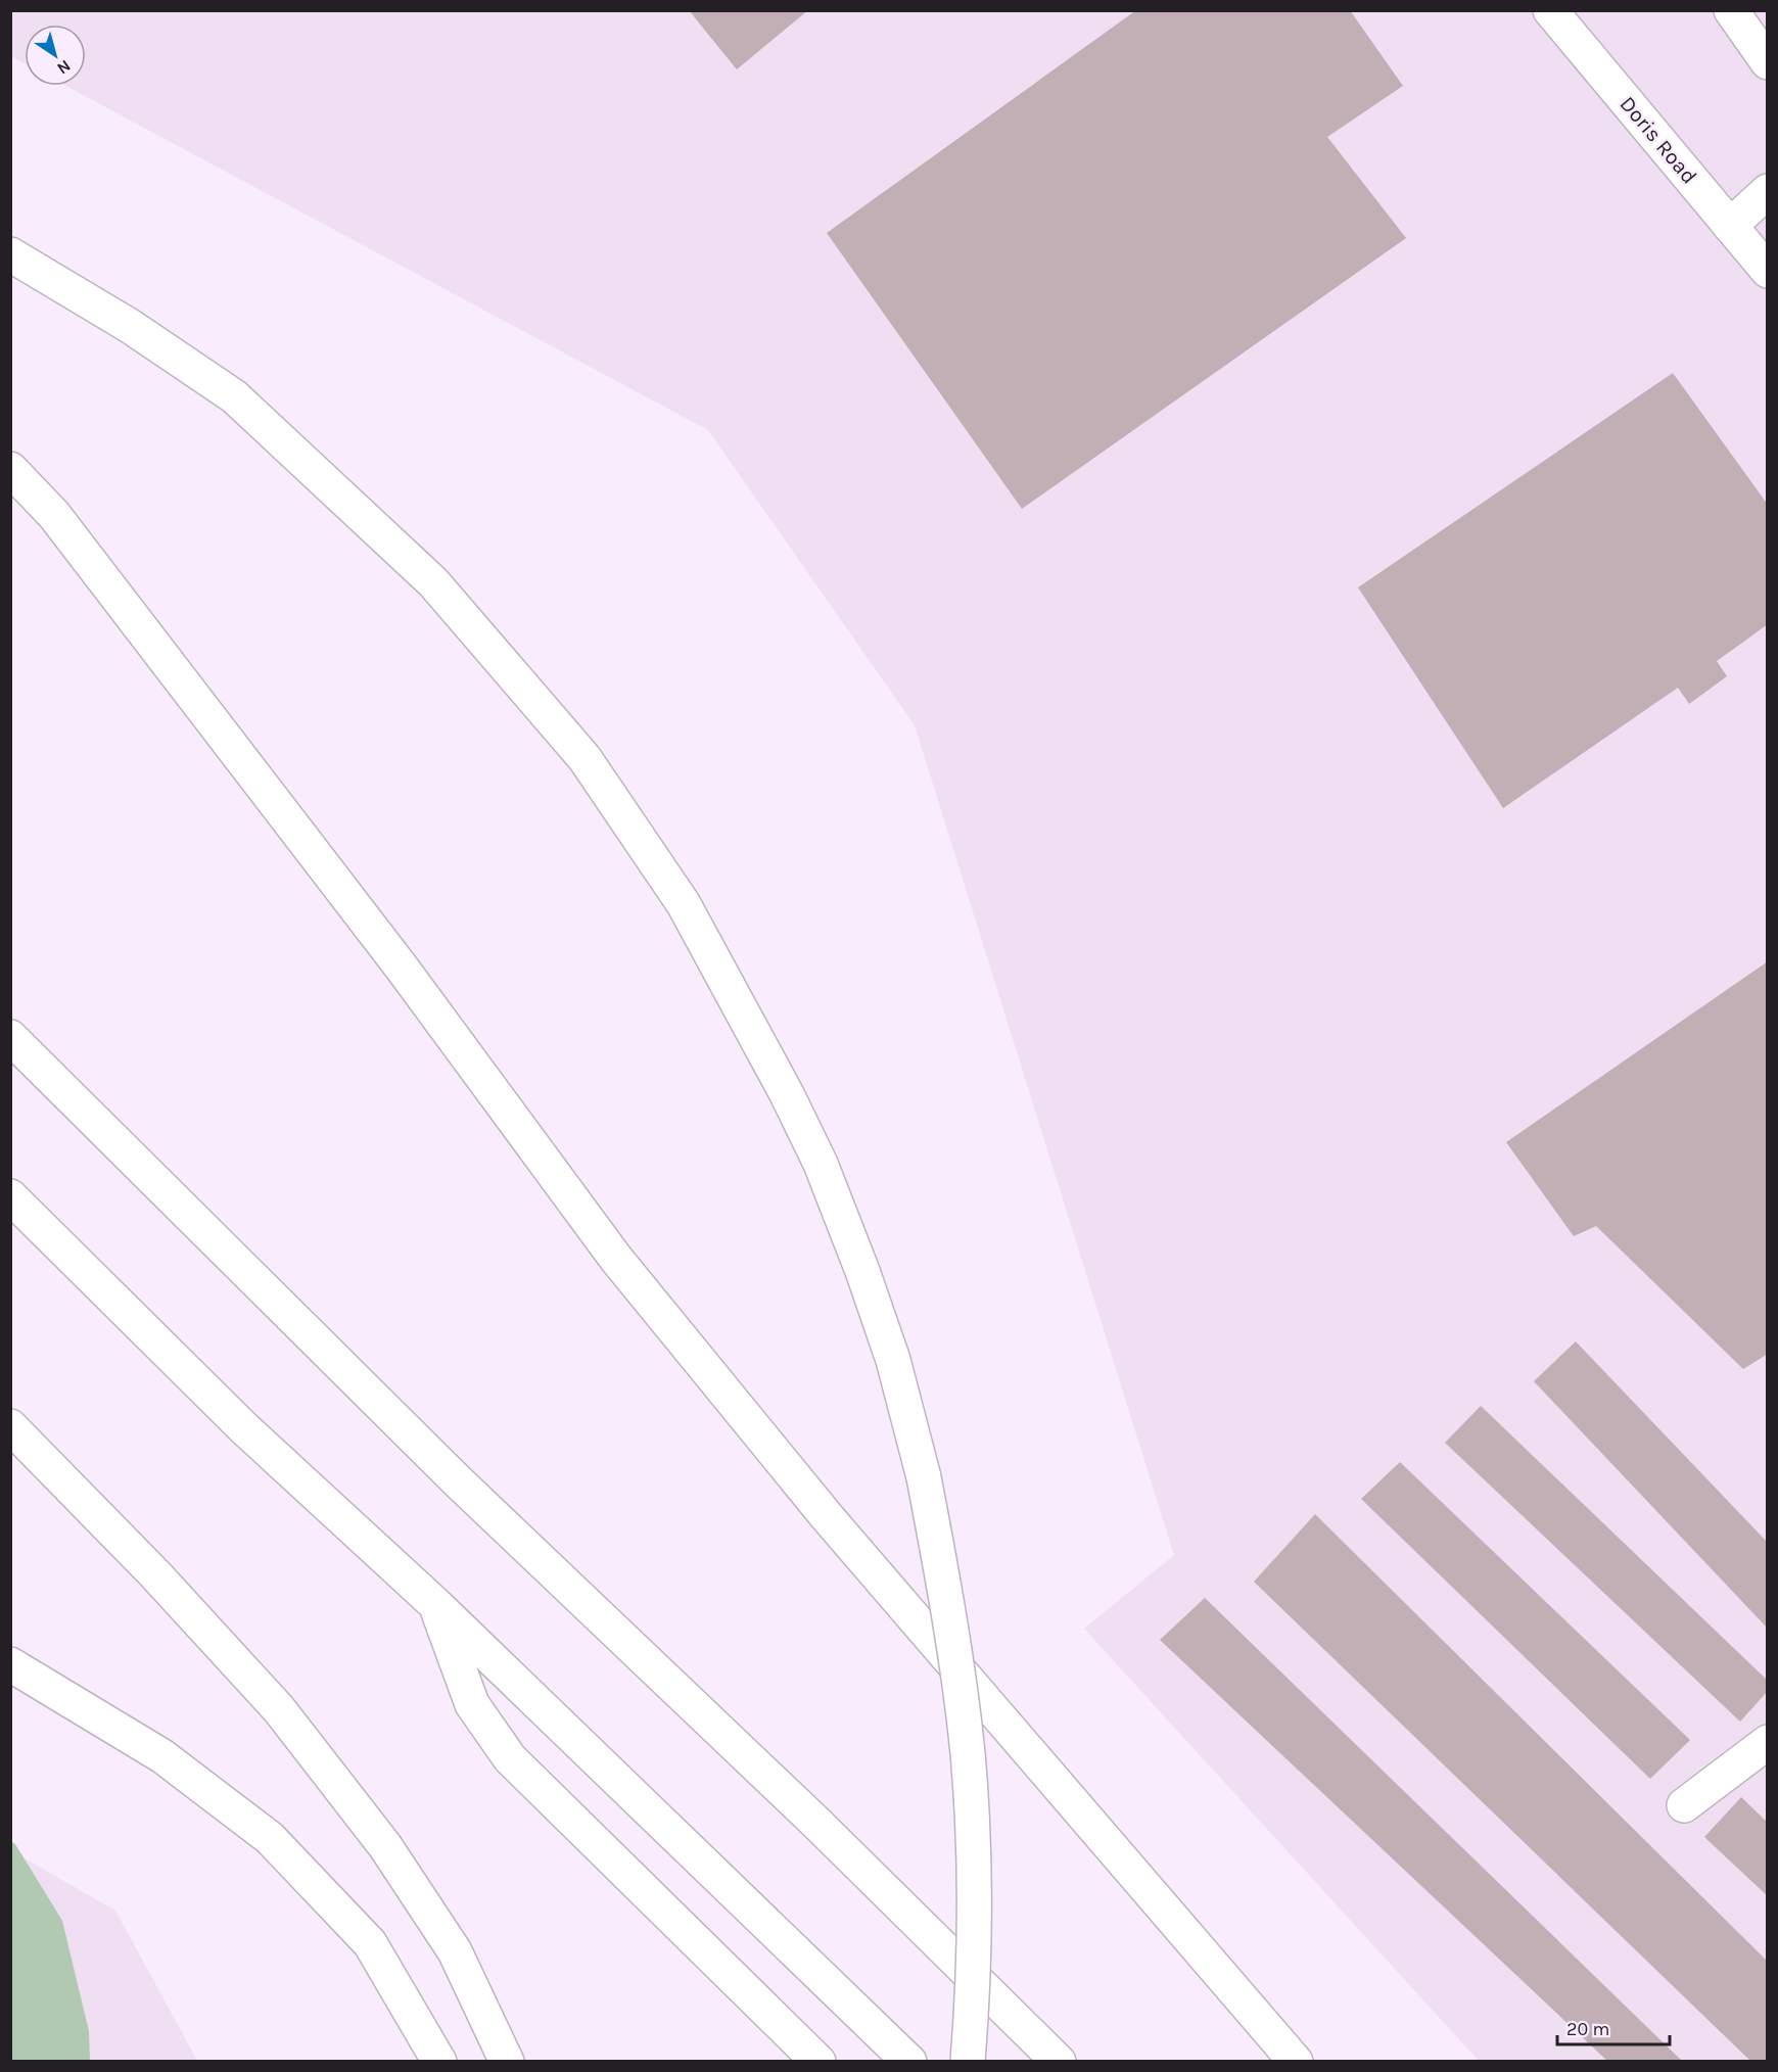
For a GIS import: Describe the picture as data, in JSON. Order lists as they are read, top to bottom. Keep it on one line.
{"streets":{"main road":["Doris Road"]},"scale_bar":"20 m","north":"bottom right"}
